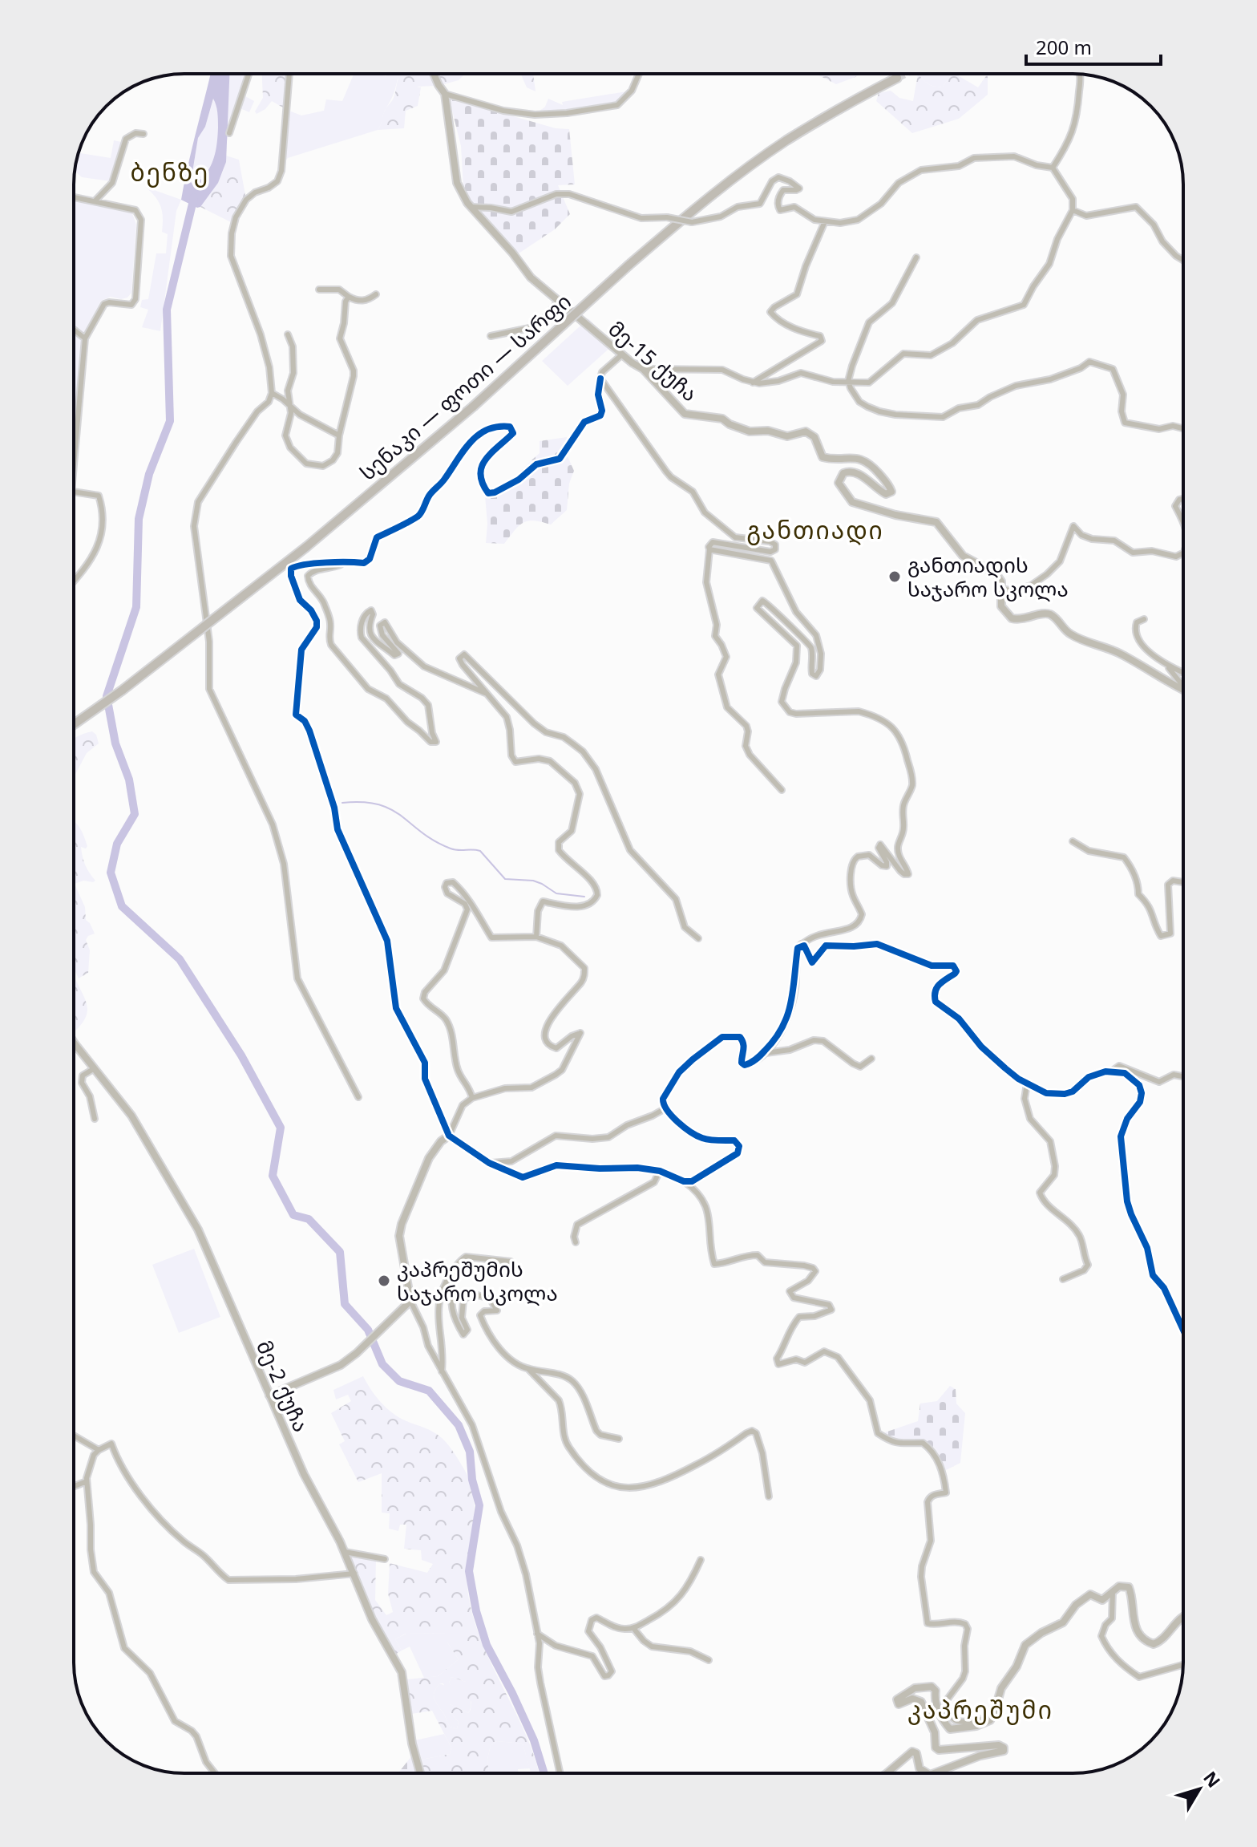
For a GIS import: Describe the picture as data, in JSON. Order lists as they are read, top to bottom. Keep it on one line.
{"streets":{"highway":["სენაკი — ფოთი — სარფი"],"street":["მე-15 ქუჩა","მე-2 ქუჩა"]},"districts":["ბენზე","განთიადი","კაპრეშუმი"],"places":["განთიადის საჯარო სკოლა","კაპრეშუმის საჯარო სკოლა"],"scale_bar":"200 m","north":"top right"}
